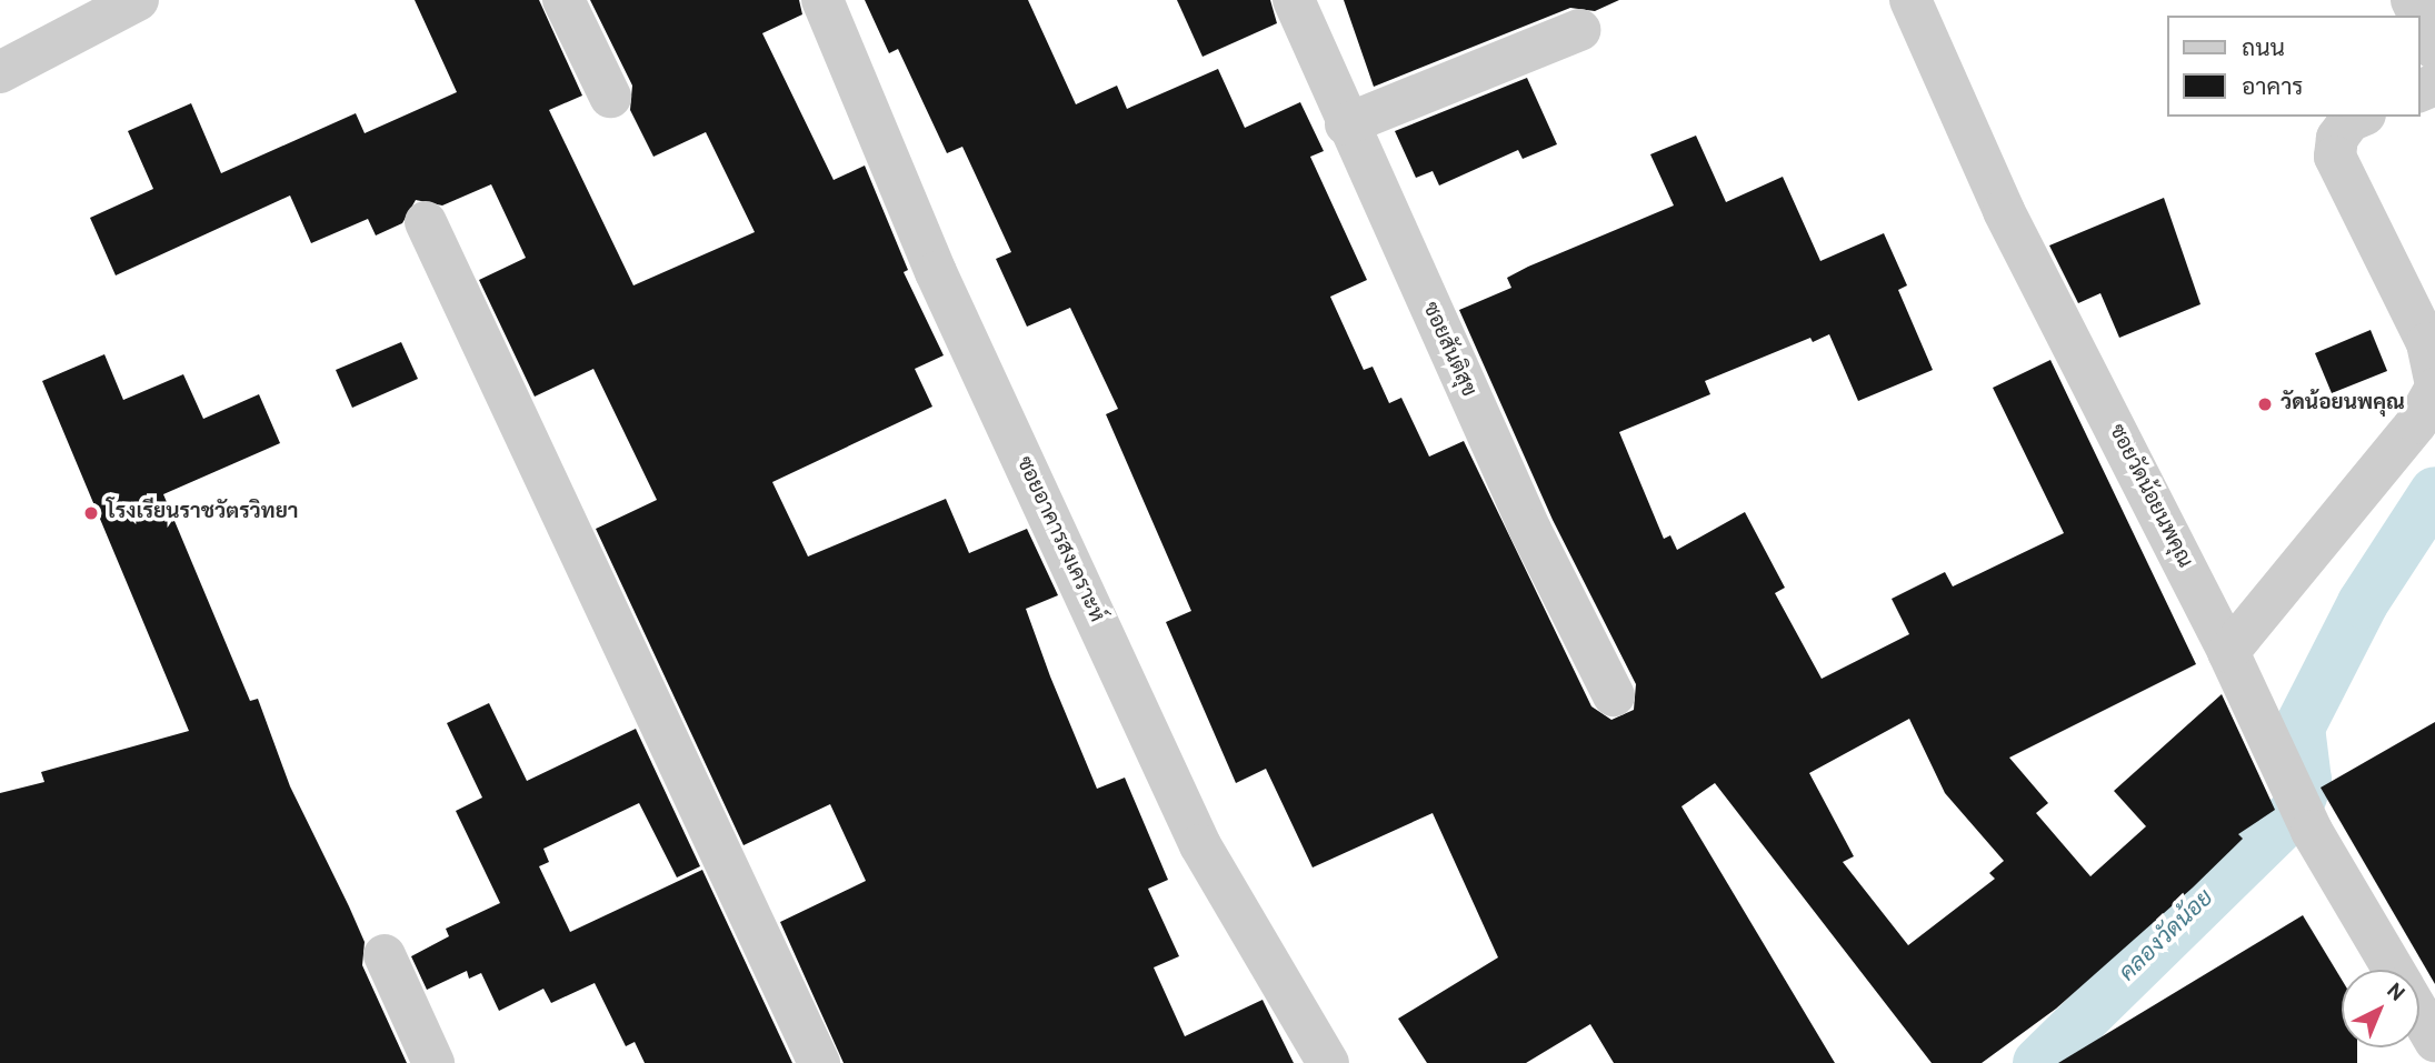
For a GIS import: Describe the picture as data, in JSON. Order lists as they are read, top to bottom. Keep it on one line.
{"streets":{"street":["ซอยสันติสุข","ซอยวัดน้อยนพคุณ","ซอยอาคารสงเคราะห์"]},"water":["คลองวัดน้อย"],"places":["วัดน้อยนพคุณ","โรงเรียนราชวัตรวิทยา"],"legend":["ถนน","อาคาร"],"north":"top right"}
